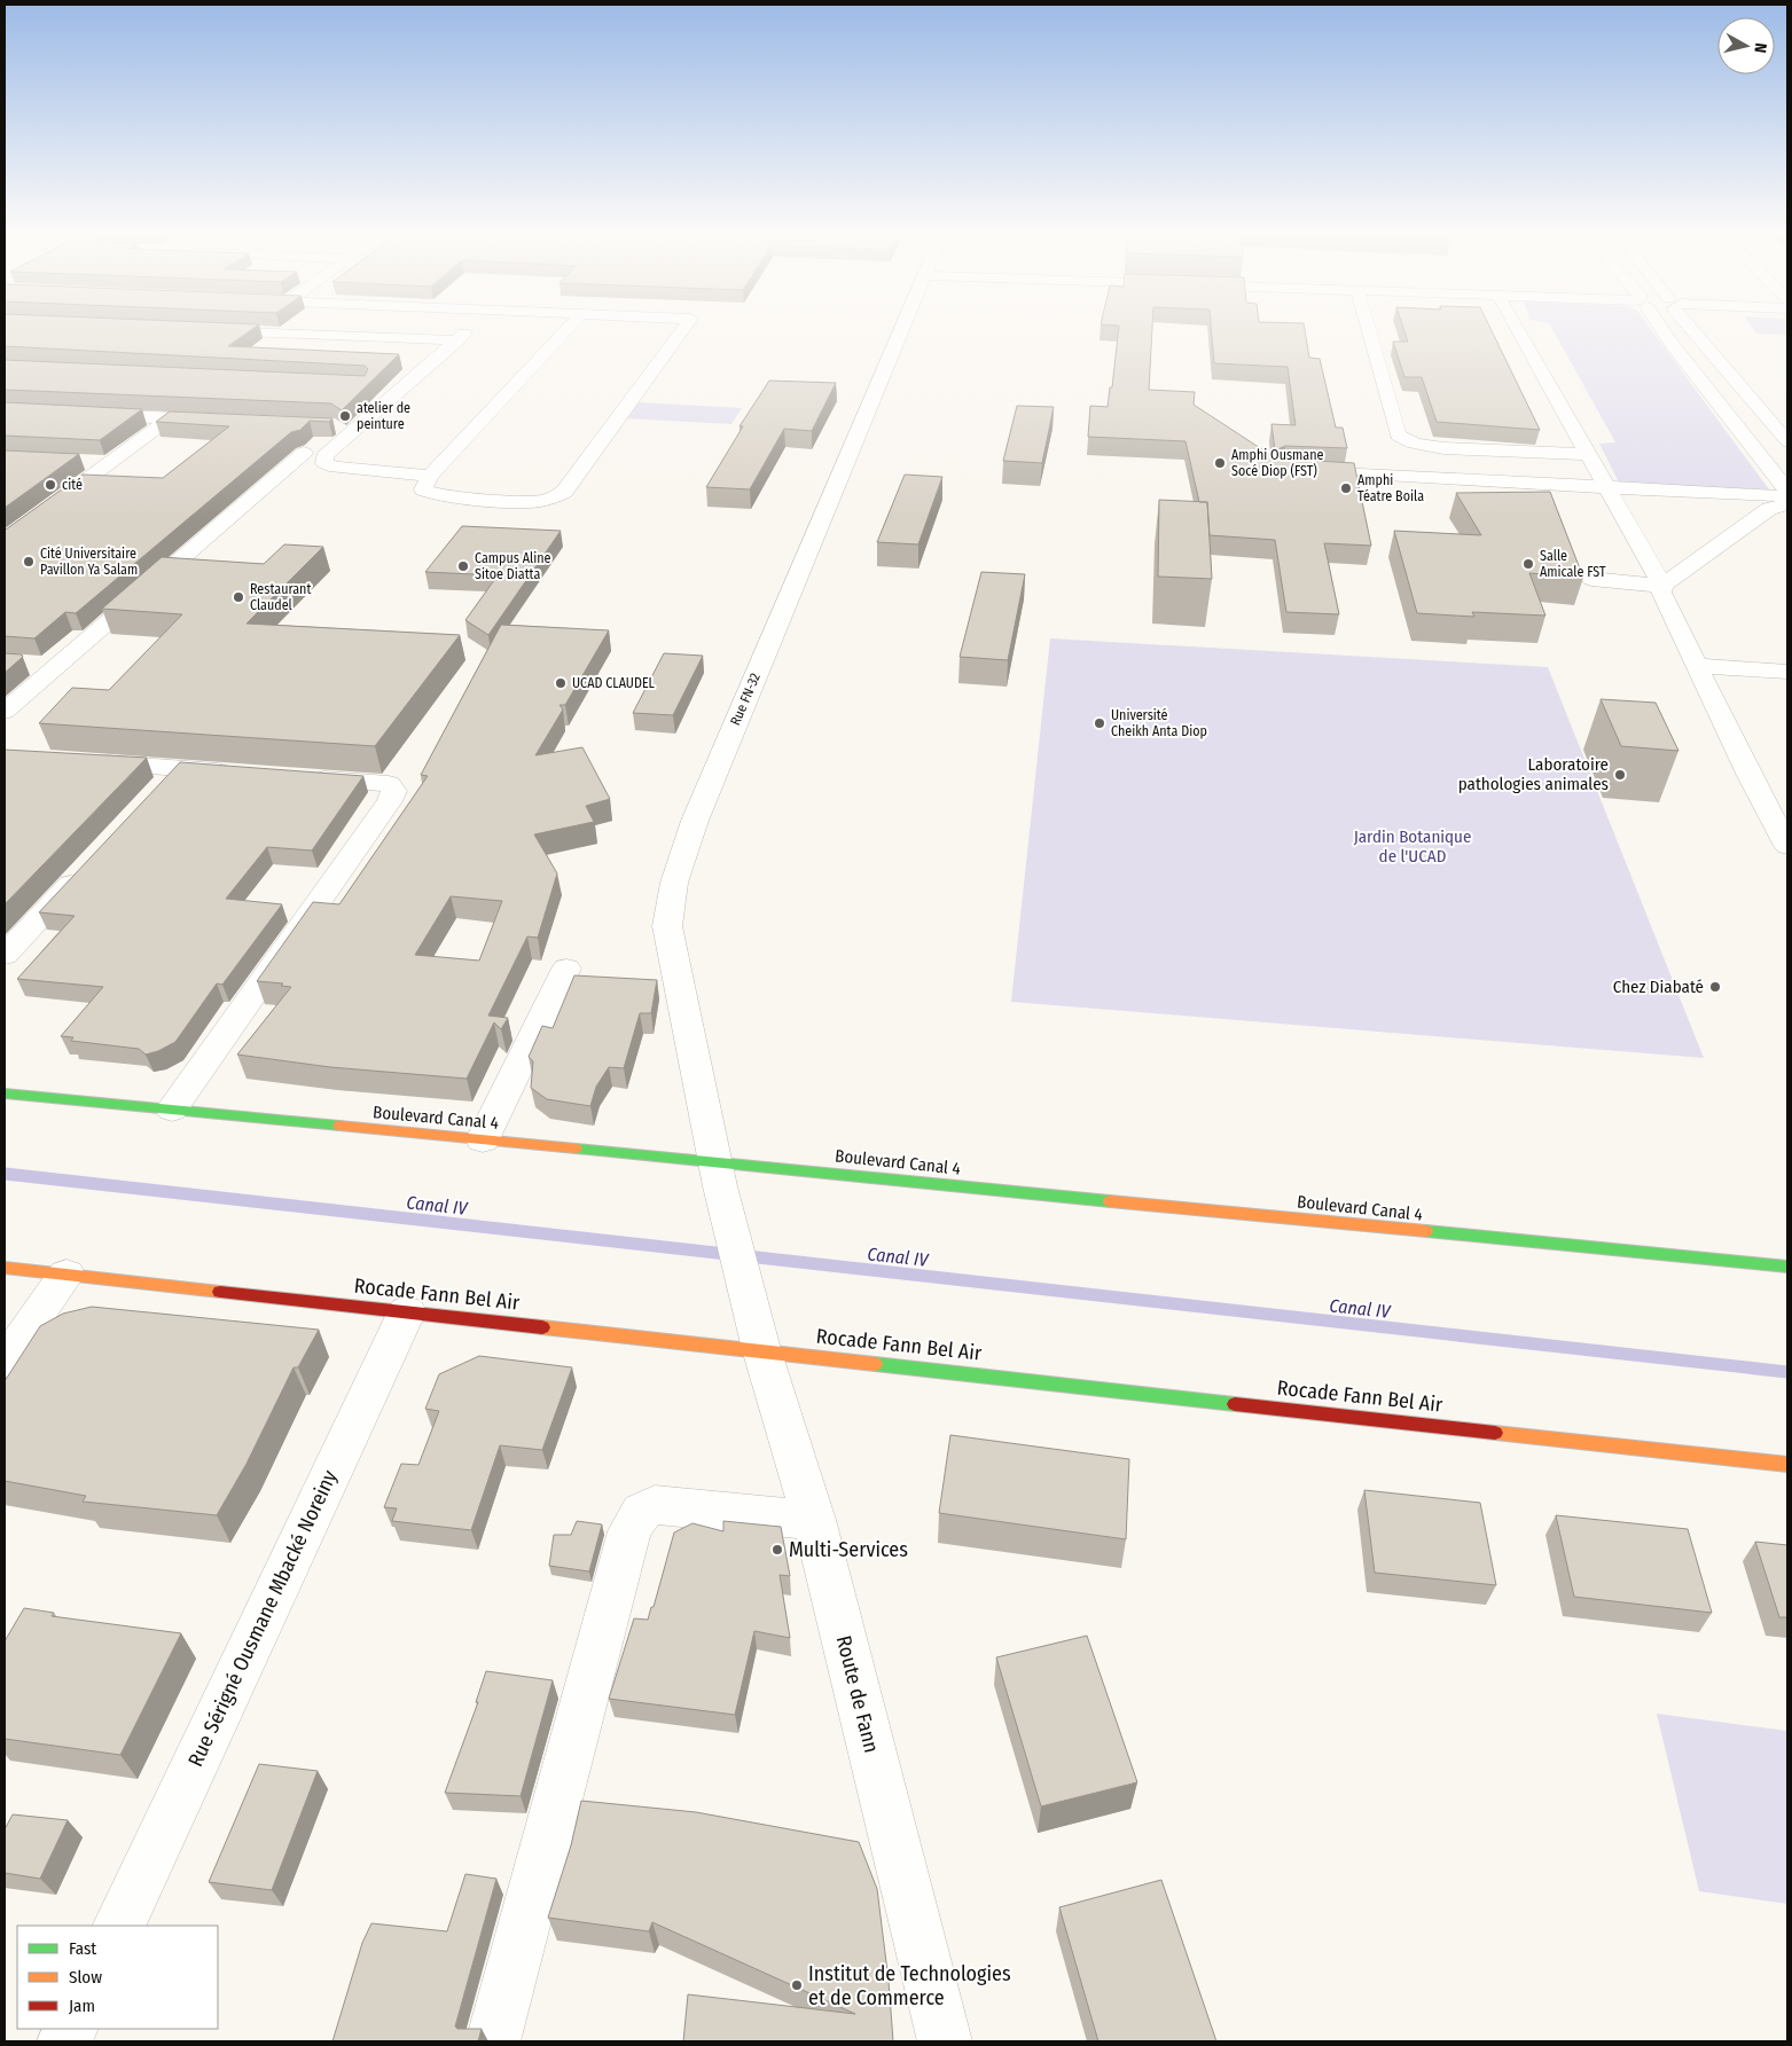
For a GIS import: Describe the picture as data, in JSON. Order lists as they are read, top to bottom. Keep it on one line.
{"streets":{"main road":["Boulevard Canal 4","Rocade Fann Bel Air"],"street":["Rue FN-32","Rue Sérigné Ousmane Mbacké Noreiny","Route de Fann"]},"crossings":[["Rue FN-32","Boulevard Canal 4"],["Rue FN-32","Rocade Fann Bel Air"],["Rue FN-32","Route de Fann"],["Rocade Fann Bel Air","Rue Sérigné Ousmane Mbacké Noreiny"],["Rocade Fann Bel Air","Route de Fann"]],"water":["Canal IV"],"parks":["Jardin Botanique de l'UCAD"],"places":["atelier de peinture","Amphi Ousmane Socé Diop (FST)","cité","Amphi Téatre Boila","Cité Universitaire Pavillon Ya Salam","Salle Amicale FST","Campus Aline Sitoe Diatta","Restaurant Claudel","UCAD CLAUDEL","Université Cheikh Anta Diop","Laboratoire pathologies animales","Chez Diabaté","Multi-Services","Institut de Technologies et de Commerce"],"legend":["Fast","Slow","Jam"],"north":"right"}
